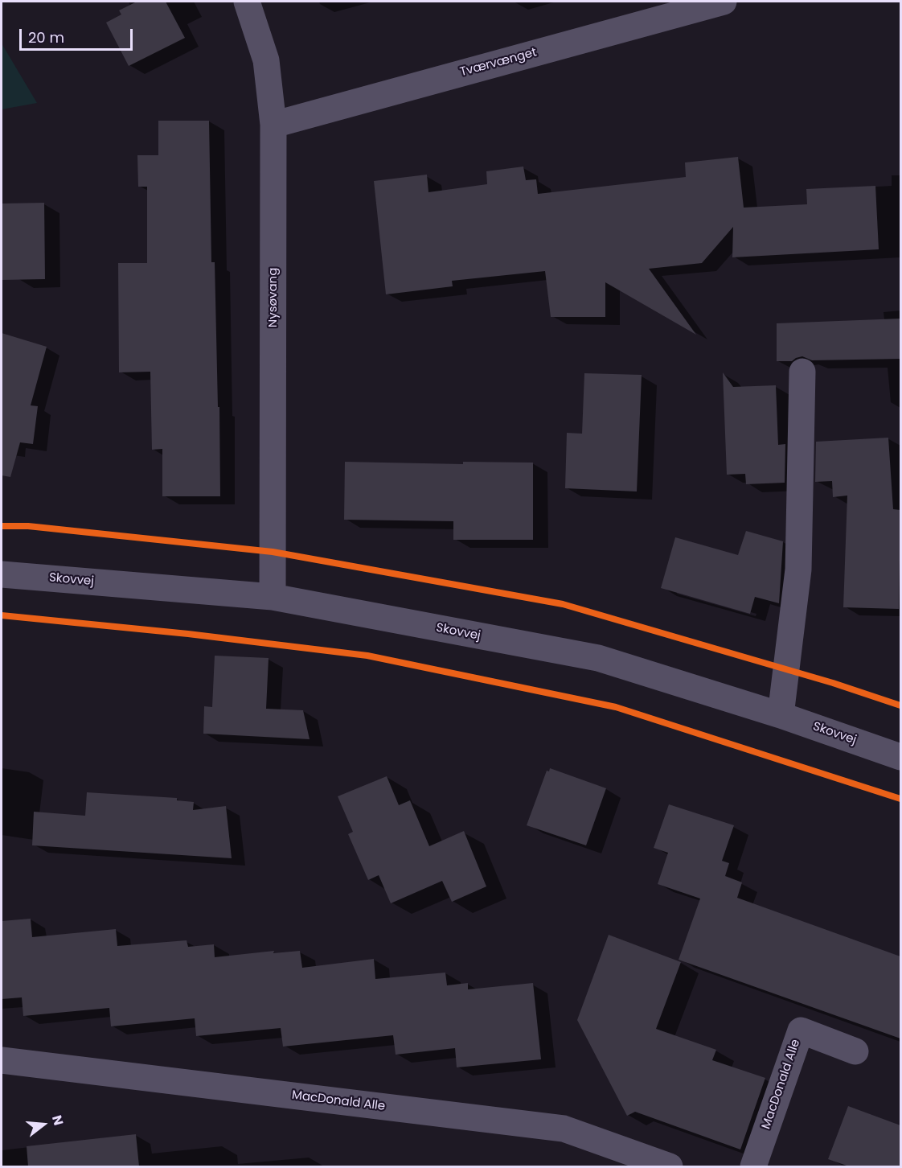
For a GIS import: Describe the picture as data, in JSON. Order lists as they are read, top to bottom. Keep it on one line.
{"streets":{"street":["Tværvænget","Nysøvang","Skovvej","MacDonald Alle"]},"crossings":[["Tværvænget","Nysøvang"],["Nysøvang","Skovvej"]],"scale_bar":"20 m","north":"right"}
